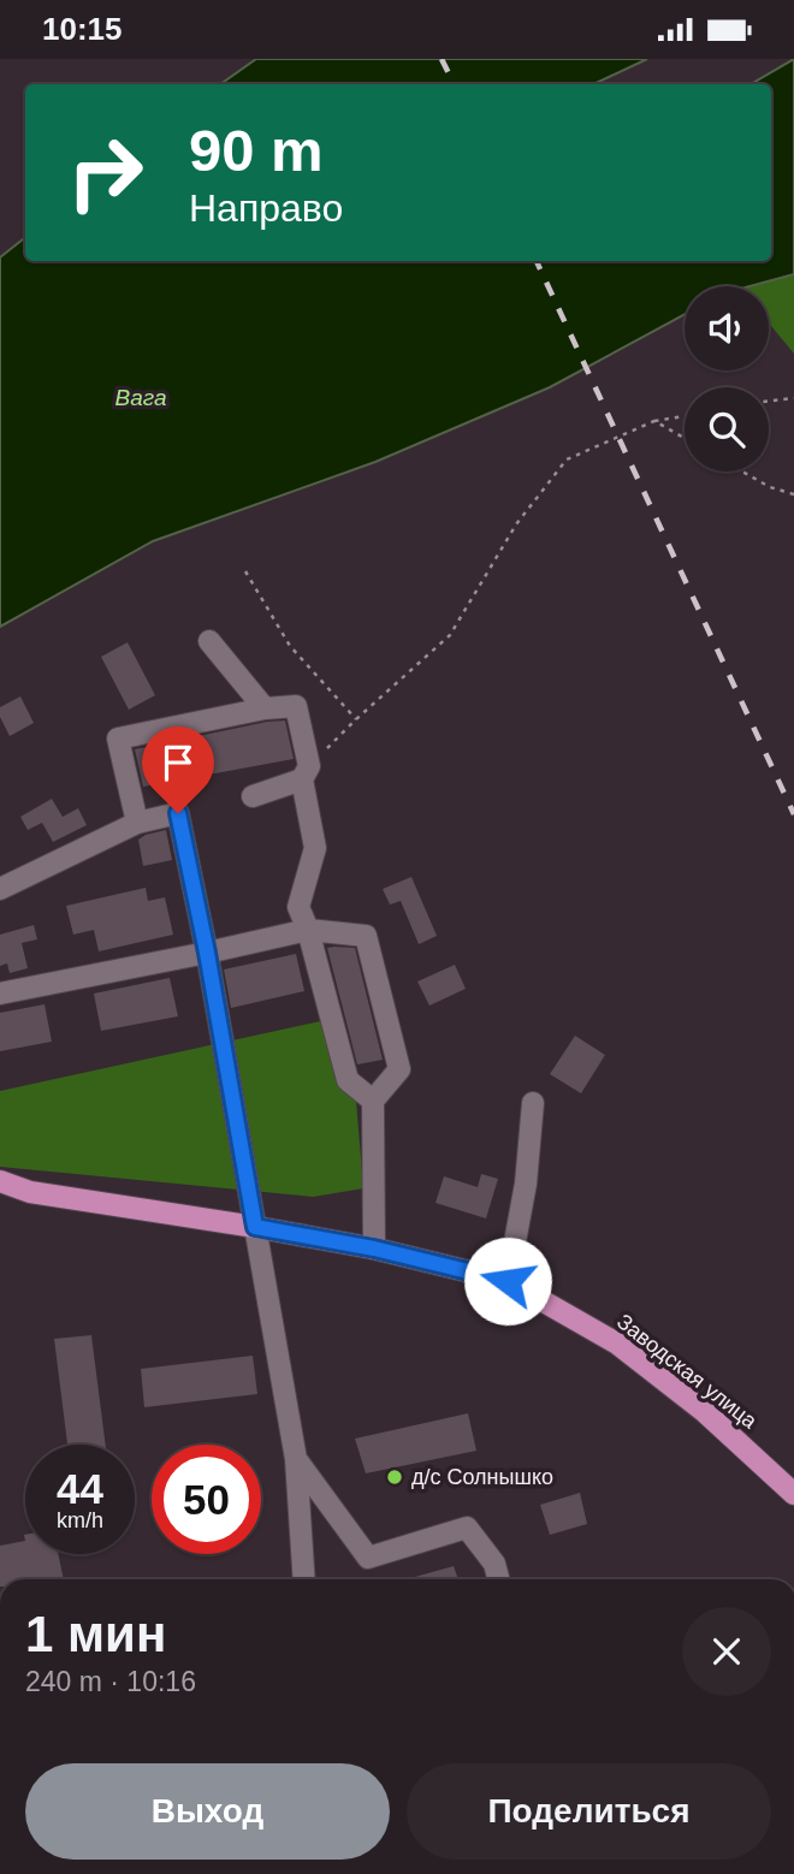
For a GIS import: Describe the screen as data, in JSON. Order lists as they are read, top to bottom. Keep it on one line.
{"streets":{"main road":["Заводская улица"]},"water":["Вага"],"places":["д/с Солнышко"],"page":{"status":"10:15","turn":["90 m","Направо"],"speed":"44 km/h","limit":"50","heading":["1 мин","240 m · 10:16"],"buttons":["Выход","Поделиться"]}}
